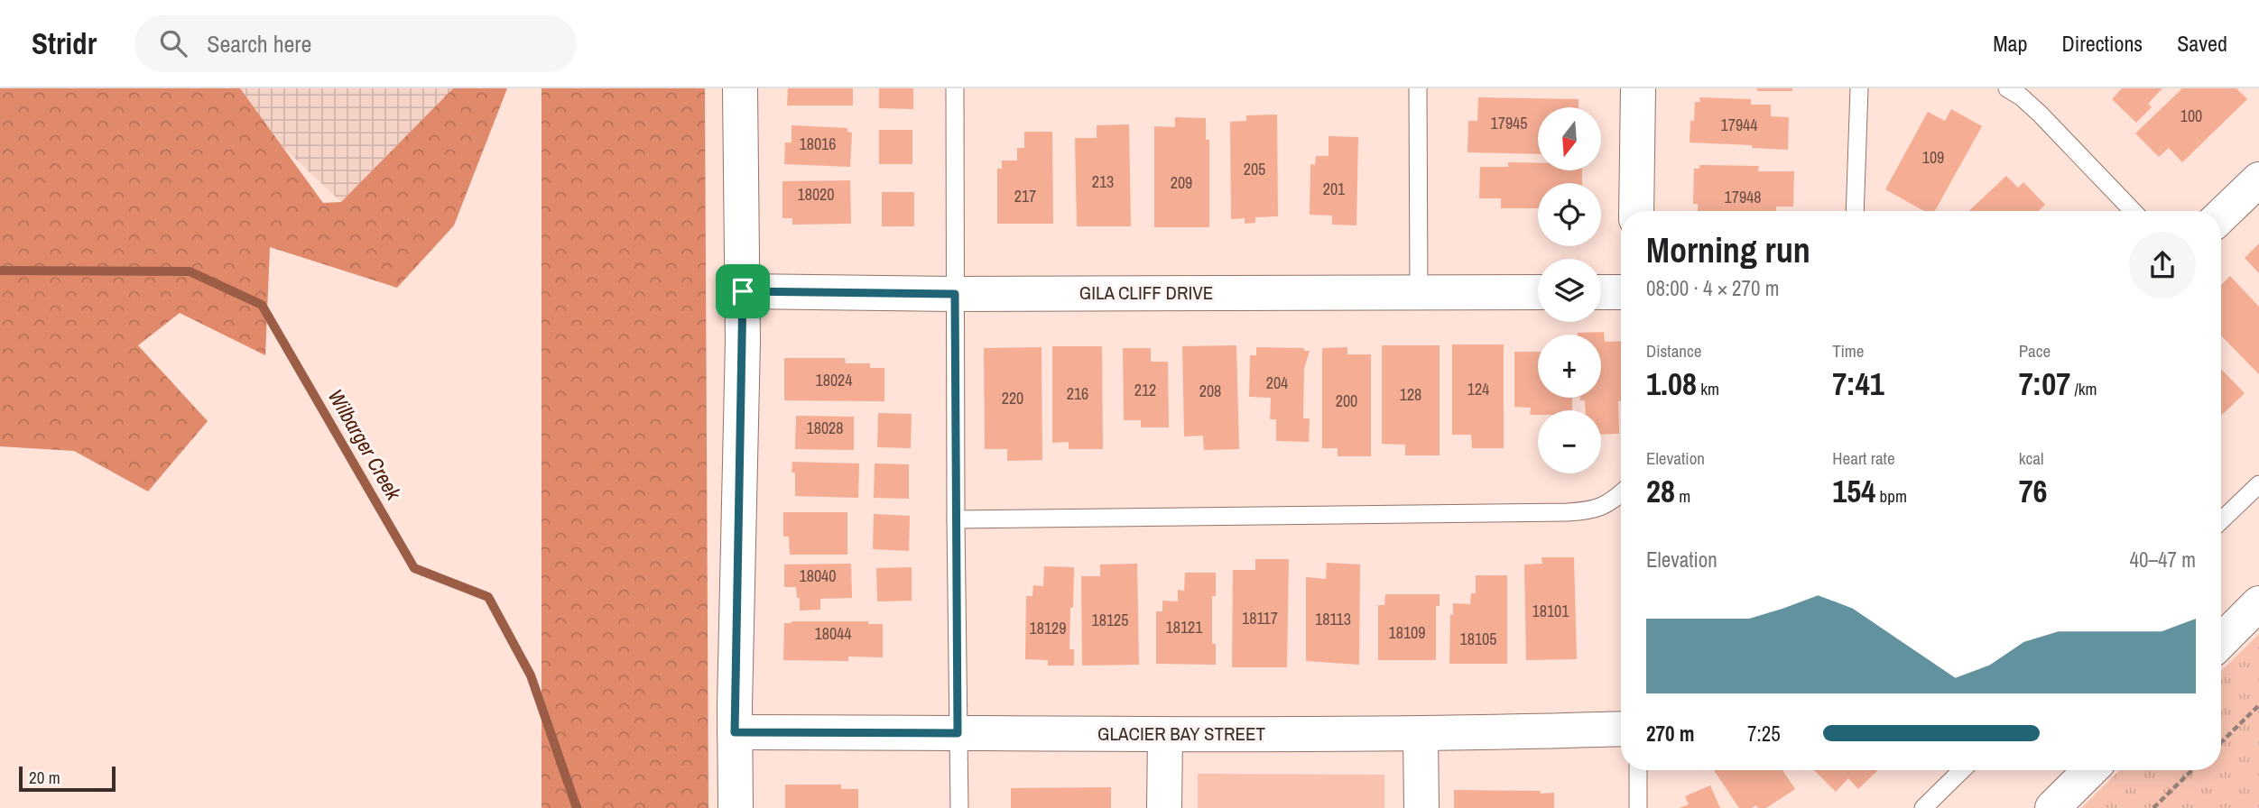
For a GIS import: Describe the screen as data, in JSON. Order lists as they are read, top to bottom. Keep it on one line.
{"streets":{"street":["GILA CLIFF DRIVE","GLACIER BAY STREET"]},"water":["Wilbarger Creek"],"house_numbers":["100","17945","17944","18016","109","205","213","209","201","18020","217","17948","18024","204","124","212","208","216","128","220","200","18028","18040","18101","18117","18113","18125","18121","18129","18109","18044","18105"],"scale_bar":"20 m","north":"bottom","page":{"header":"Stridr","search":"Search here","nav":["Map","Directions","Saved"],"map_buttons":["+","−"],"heading":["Morning run","08:00 · 4 × 270 m"],"stats":[["Distance","1.08 km"],["Time","7:41"],["Pace","7:07 /km"],["Elevation","28 m"],["Heart rate","154 bpm"],["kcal","76"]],"chart":["Elevation","40–47 m"],"list":[{"name":"270 m","note":"7:25"}],"scale":"20 m"}}
